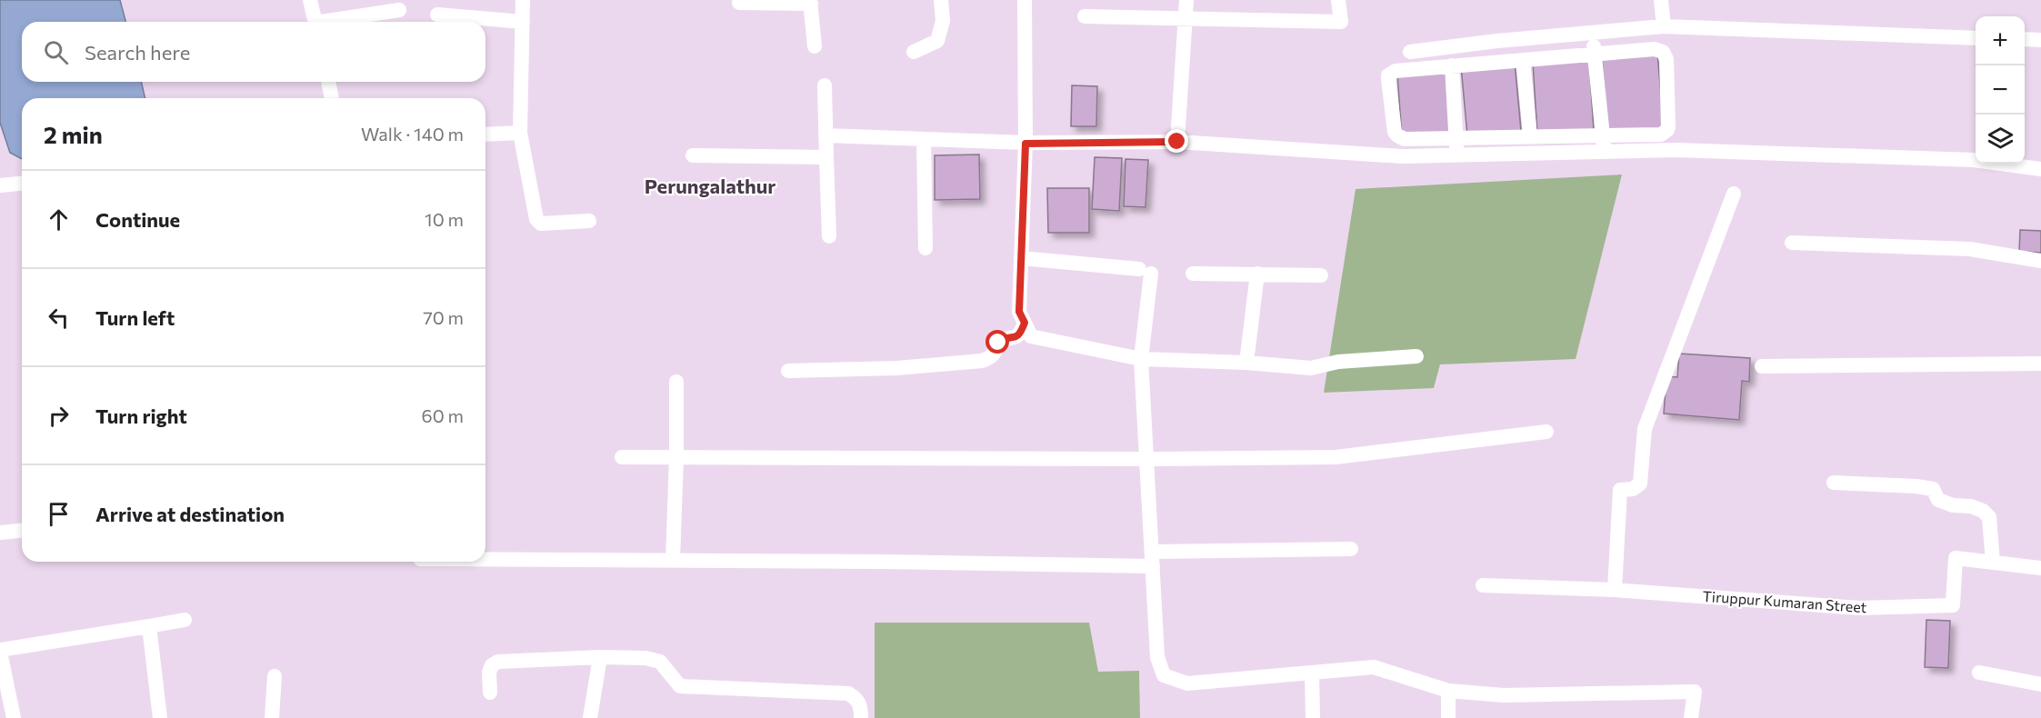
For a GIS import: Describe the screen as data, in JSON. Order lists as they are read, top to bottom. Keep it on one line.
{"streets":{"street":["Tiruppur Kumaran Street"]},"districts":["Perungalathur"],"page":{"map_buttons":["+","−"],"search":"Search here","heading":["2 min","Walk · 140 m"],"list":[["Continue","10 m"],["Turn left","70 m"],["Turn right","60 m"],"Arrive at destination"]}}
